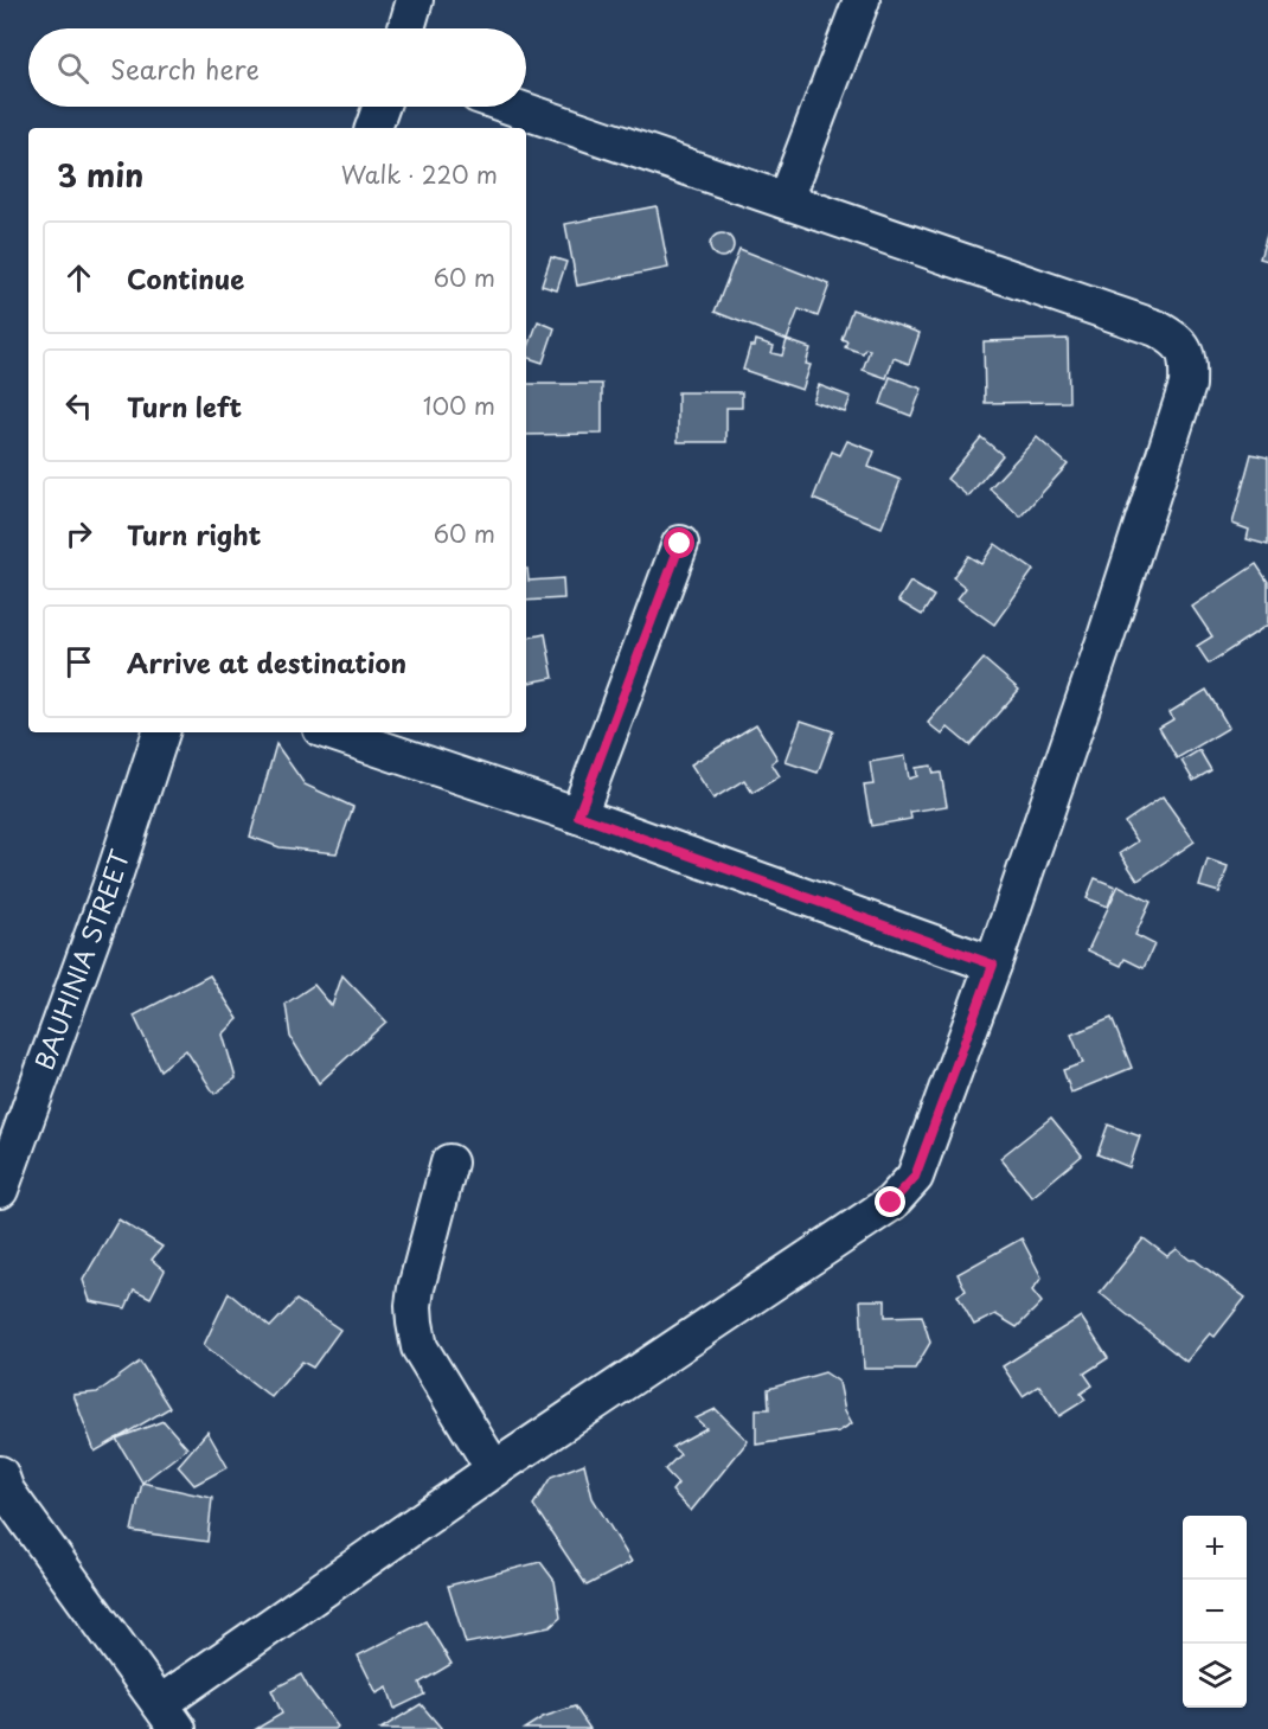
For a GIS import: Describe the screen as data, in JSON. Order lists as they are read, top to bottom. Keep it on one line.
{"streets":{"street":["BAUHINIA STREET"]},"page":{"search":"Search here","heading":["3 min","Walk · 220 m"],"list":[["Continue","60 m"],["Turn left","100 m"],["Turn right","60 m"],"Arrive at destination"],"map_buttons":["+","−"]}}
